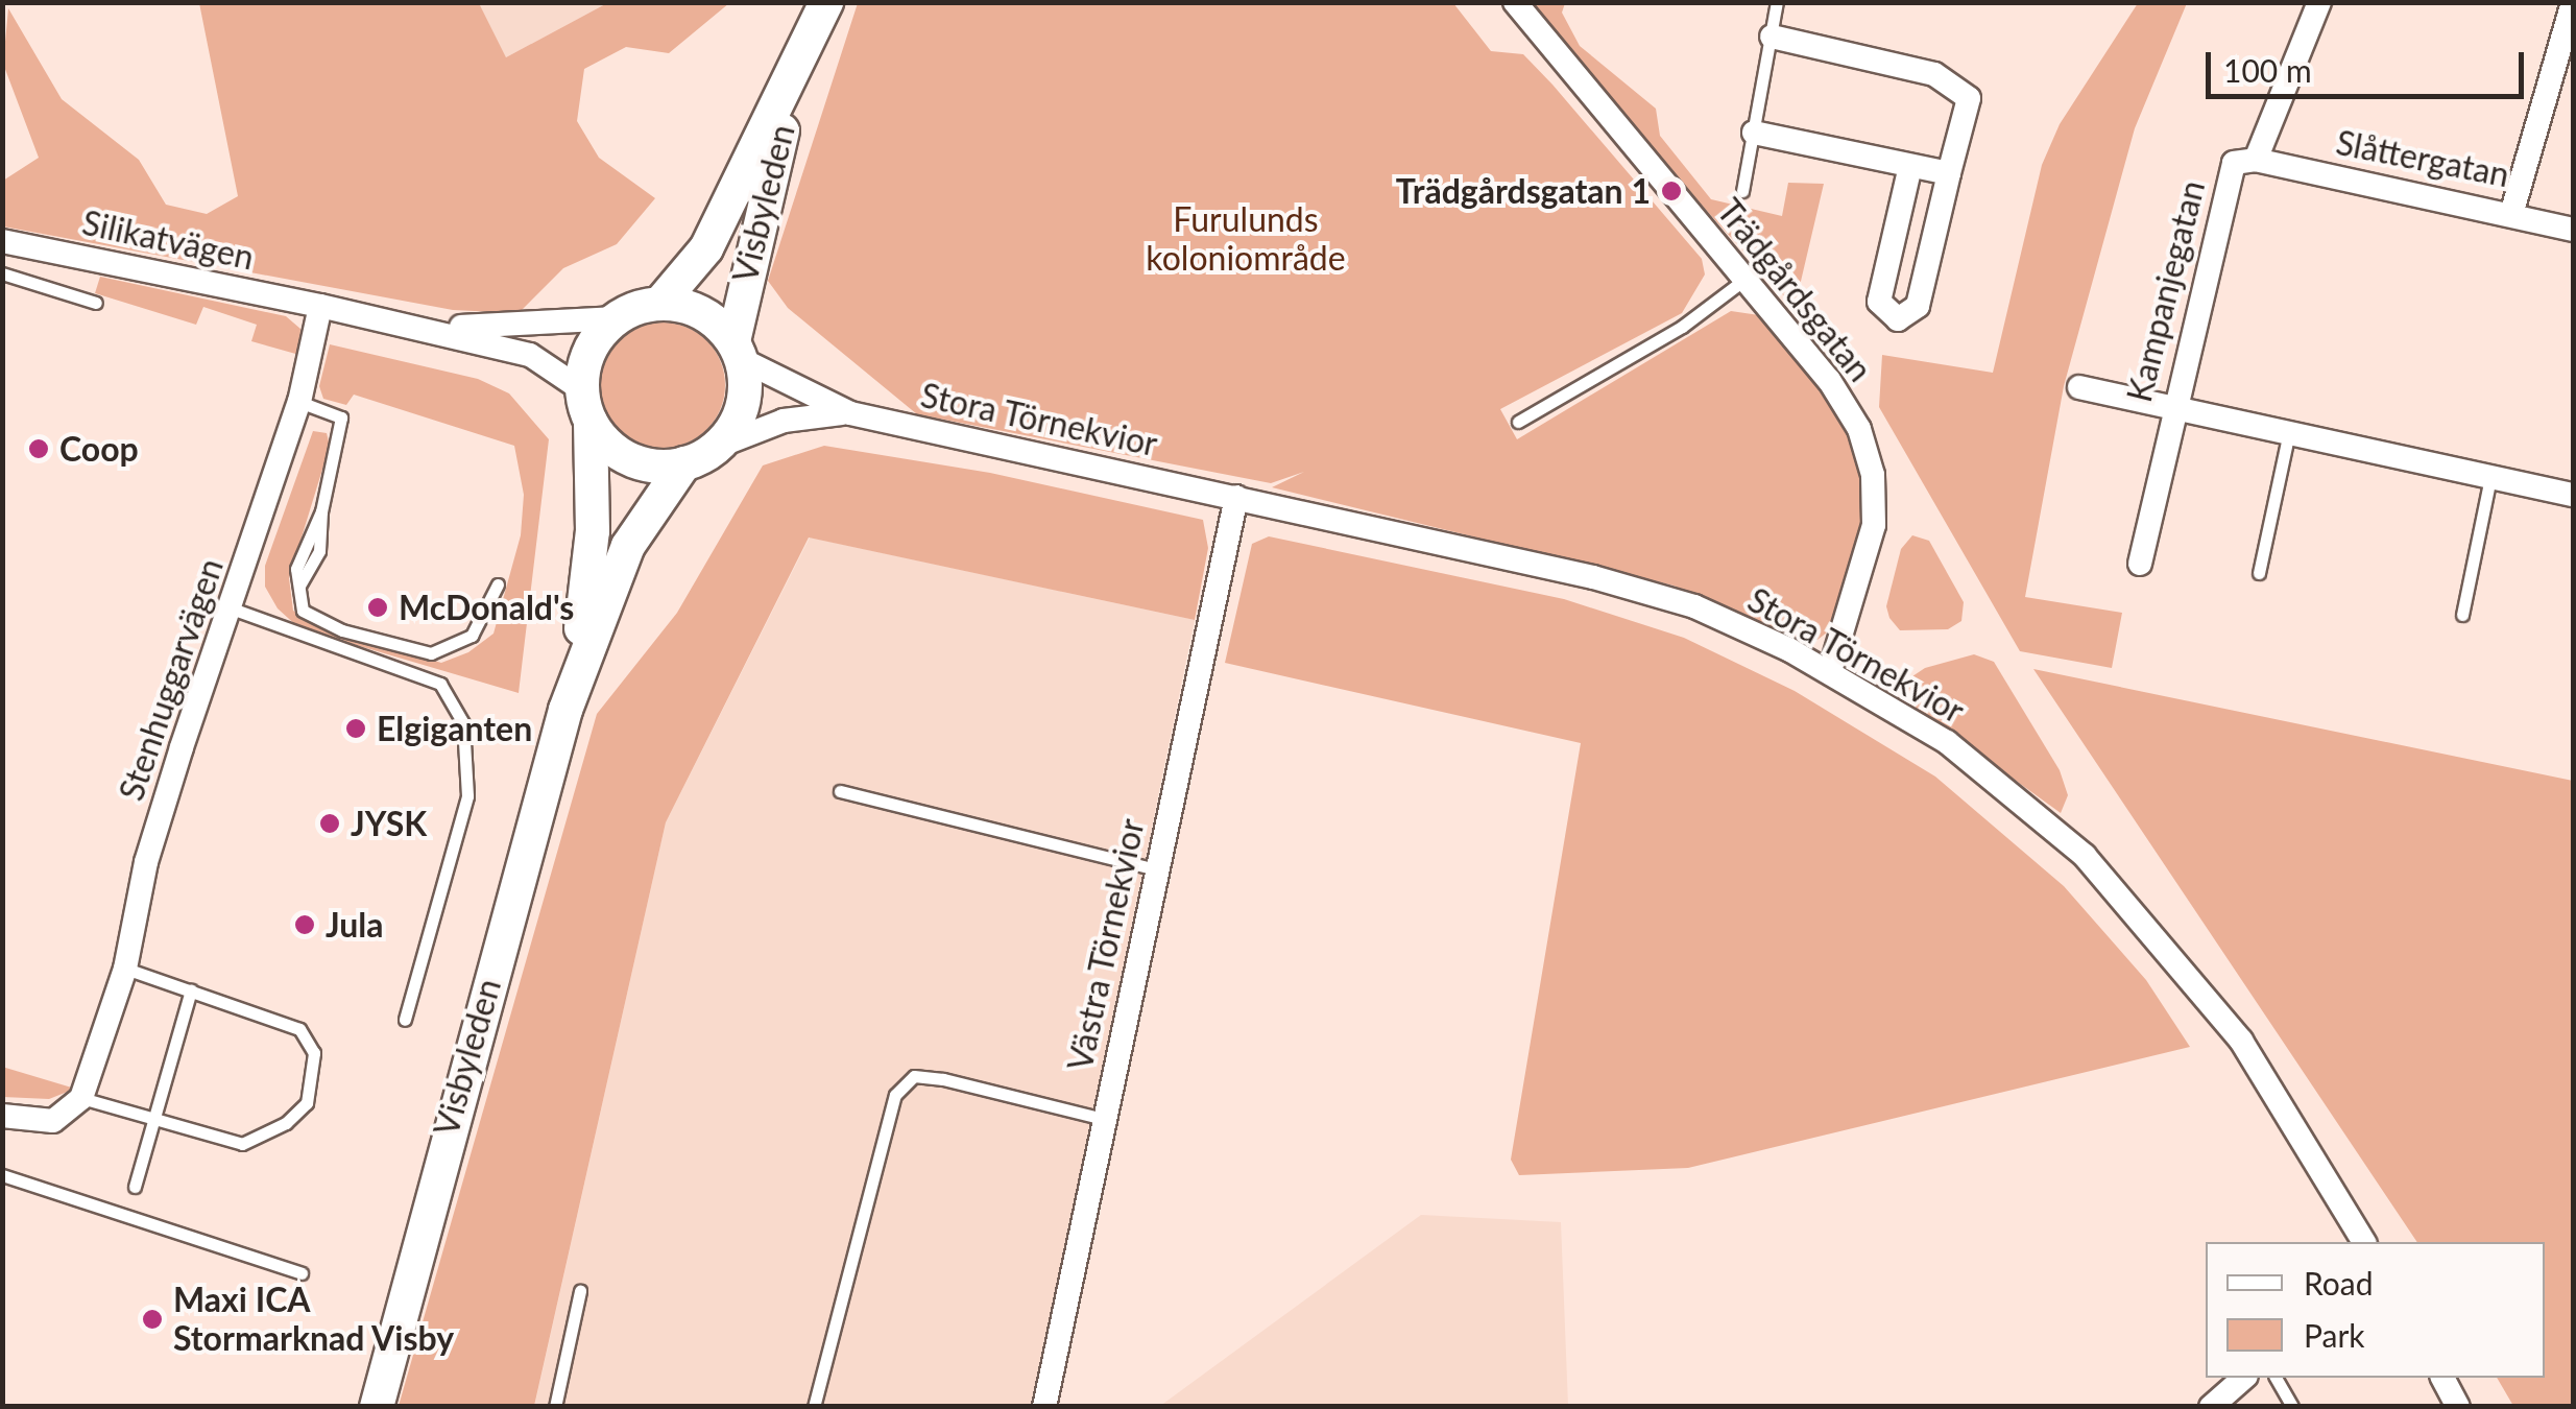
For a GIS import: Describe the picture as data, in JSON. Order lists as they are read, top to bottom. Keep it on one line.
{"streets":{"main road":["Visbyleden"],"street":["Slåttergatan","Silikatvägen","Trädgårdsgatan","Kampanjegatan","Stora Törnekvior","Stenhuggarvägen","Västra Törnekvior"]},"crossings":[["Slåttergatan","Kampanjegatan"],["Silikatvägen","Stenhuggarvägen"],["Trädgårdsgatan","Stora Törnekvior"],["Stora Törnekvior","Västra Törnekvior"]],"parks":["Furulunds koloniområde"],"places":["Trädgårdsgatan 1","Coop","McDonald's","Elgiganten","JYSK","Jula","Maxi ICA Stormarknad Visby"],"legend":["Road","Park"],"scale_bar":"100 m"}
